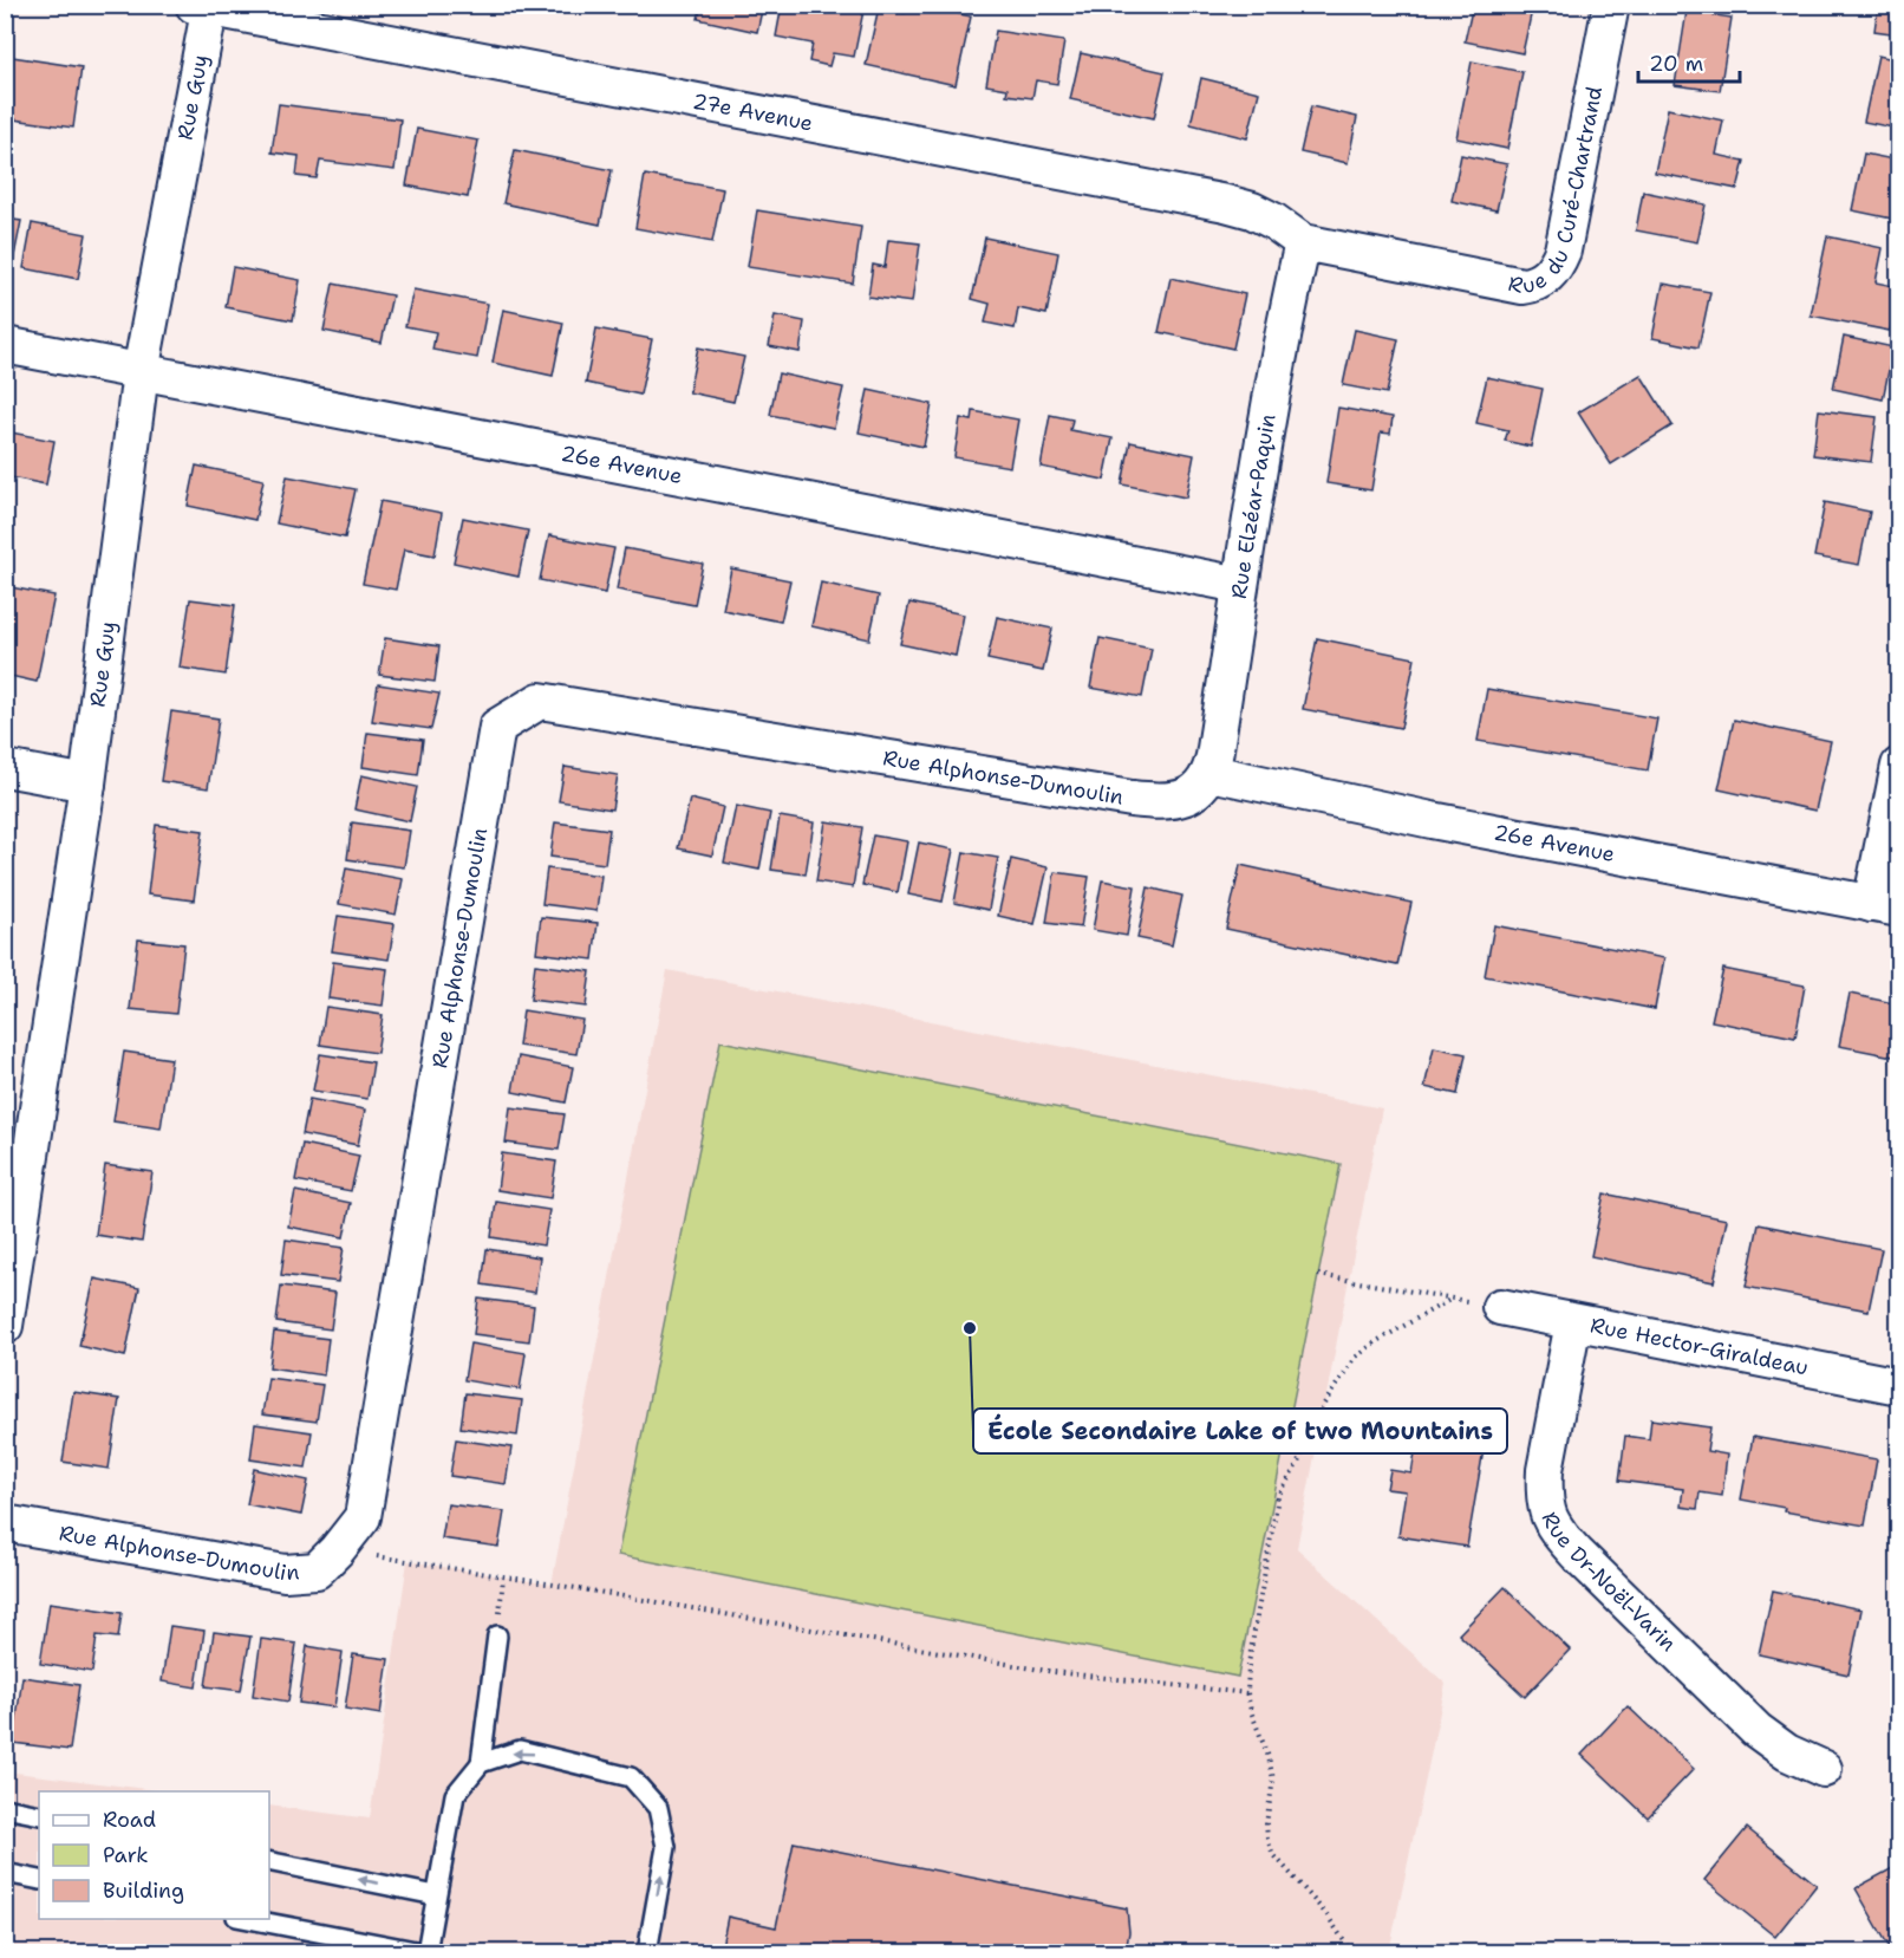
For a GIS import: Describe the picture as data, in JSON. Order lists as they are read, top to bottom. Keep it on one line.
{"streets":{"street":["Rue Guy","27e Avenue","Rue du Curé-Chartrand","26e Avenue","Rue Elzéar-Paquin","Rue Alphonse-Dumoulin","Rue Hector-Giraldeau","Rue Dr-Noël-Varin"]},"crossings":[["Rue Guy","27e Avenue"],["Rue Guy","26e Avenue"],["27e Avenue","Rue du Curé-Chartrand"],["27e Avenue","Rue Elzéar-Paquin"],["Rue du Curé-Chartrand","Rue Elzéar-Paquin"],["26e Avenue","Rue Elzéar-Paquin"],["26e Avenue","Rue Alphonse-Dumoulin"],["Rue Elzéar-Paquin","Rue Alphonse-Dumoulin"],["Rue Hector-Giraldeau","Rue Dr-Noël-Varin"]],"places":["École Secondaire Lake of two Mountains"],"legend":["Road","Park","Building"],"scale_bar":"20 m"}
